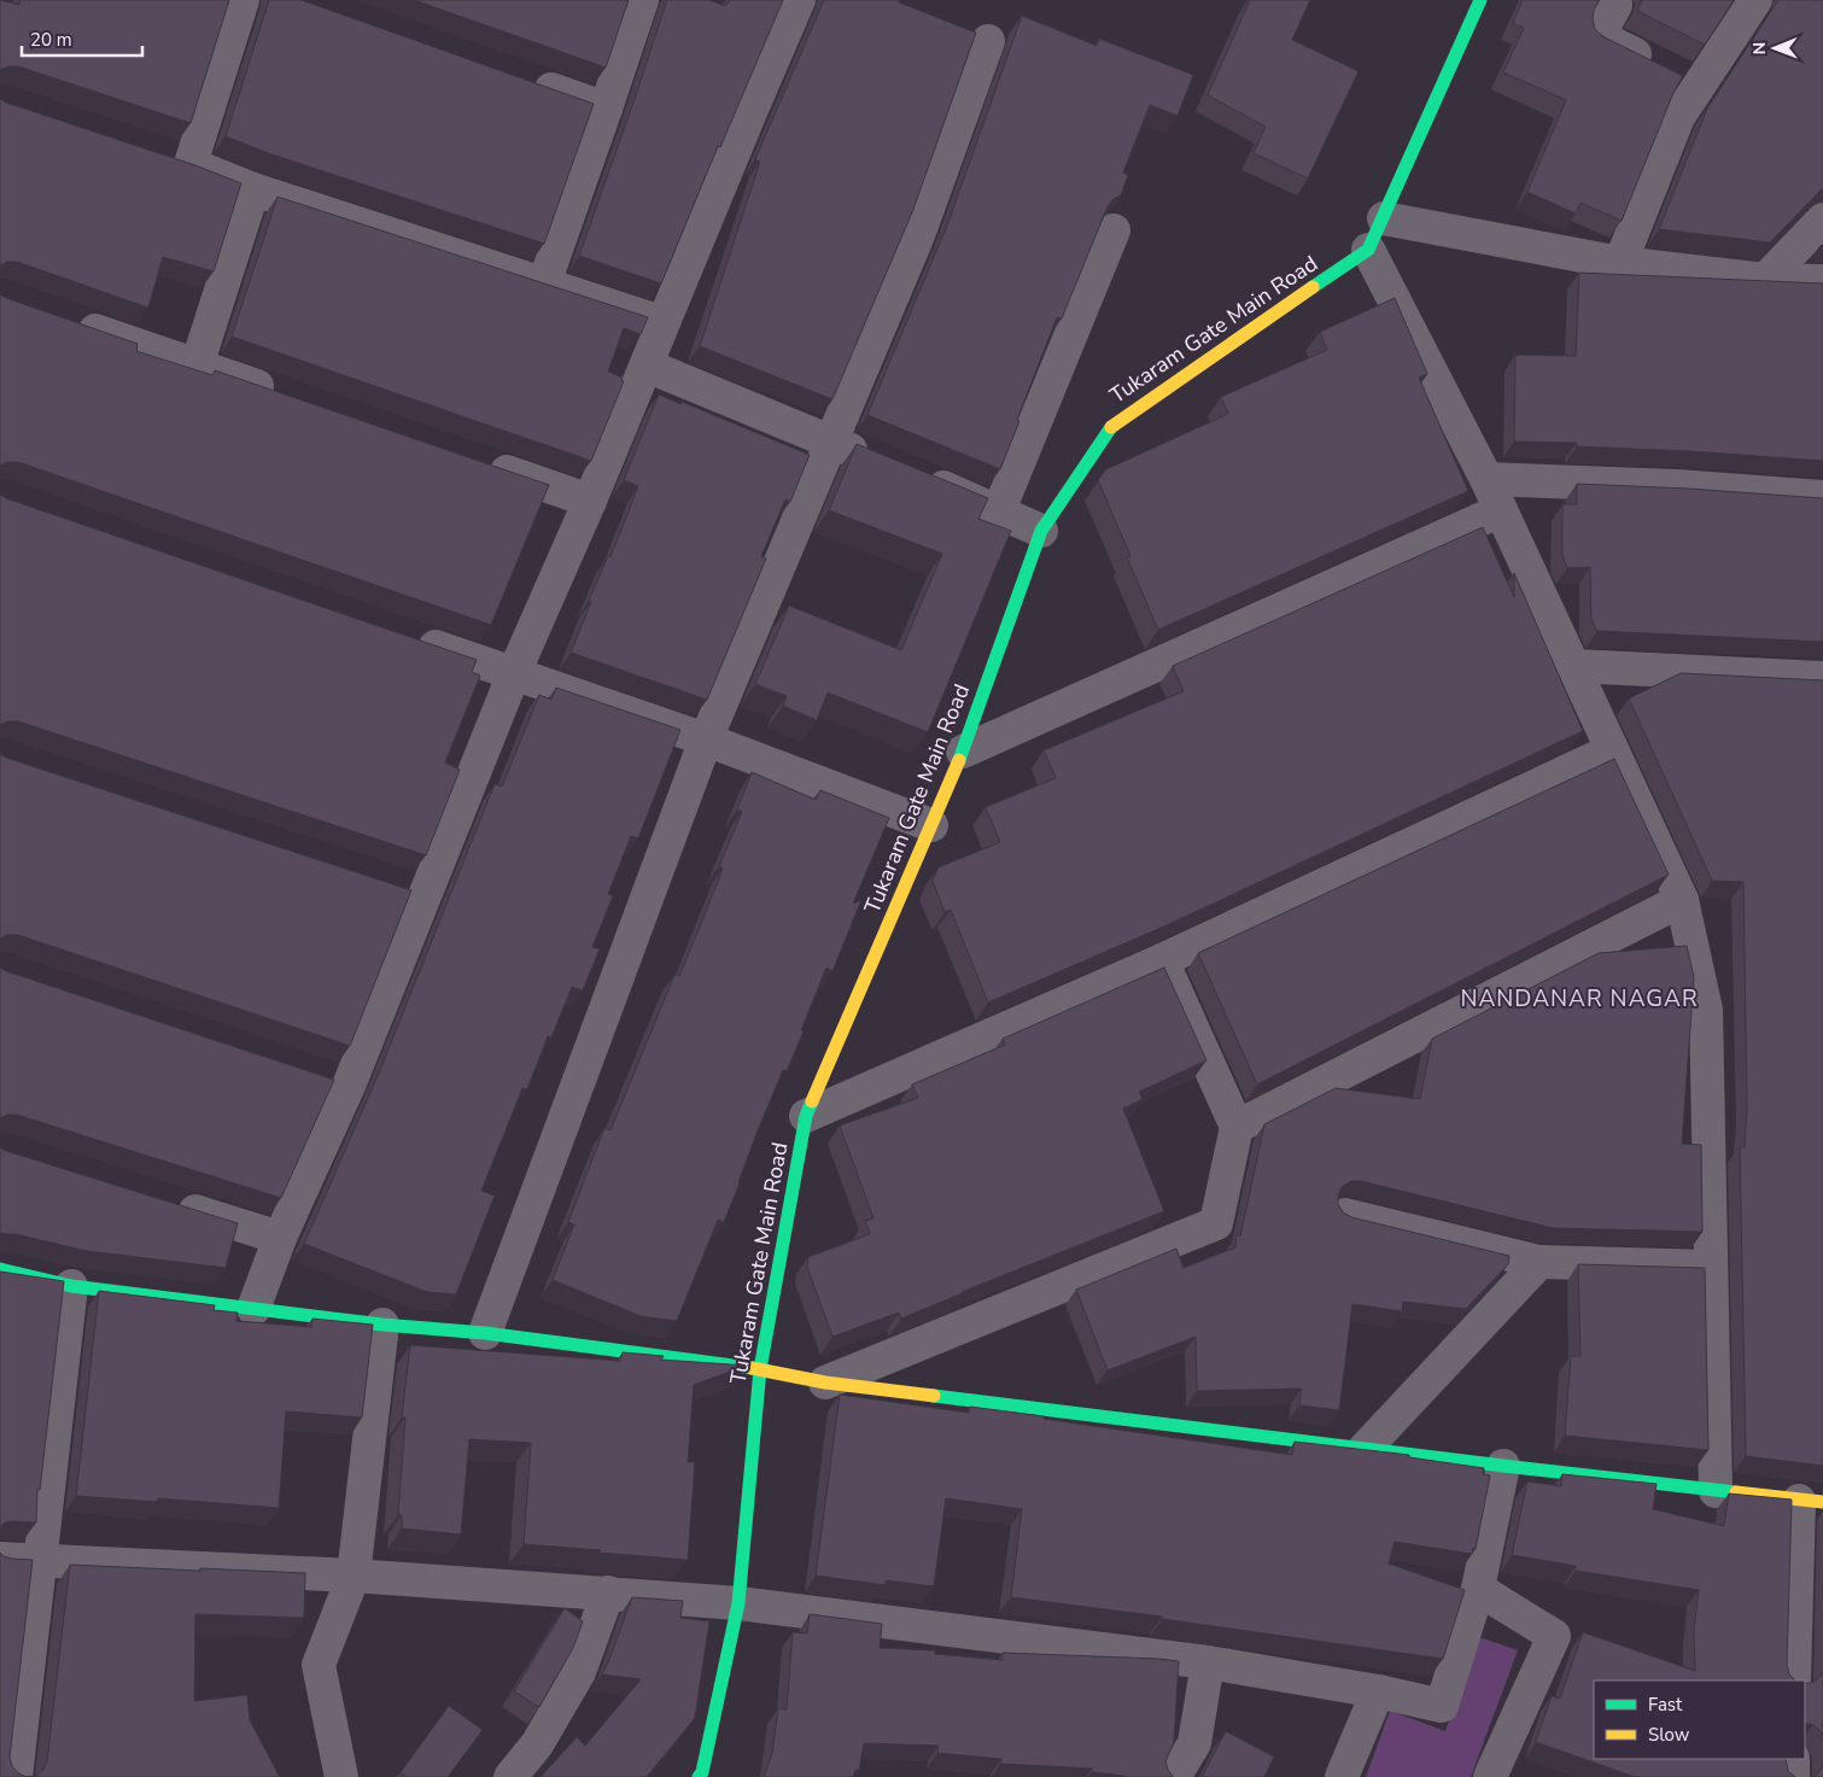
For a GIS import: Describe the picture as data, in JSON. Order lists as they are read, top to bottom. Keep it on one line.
{"streets":{"street":["Tukaram Gate Main Road"]},"districts":["NANDANAR NAGAR"],"legend":["Fast","Slow"],"scale_bar":"20 m","north":"left"}
